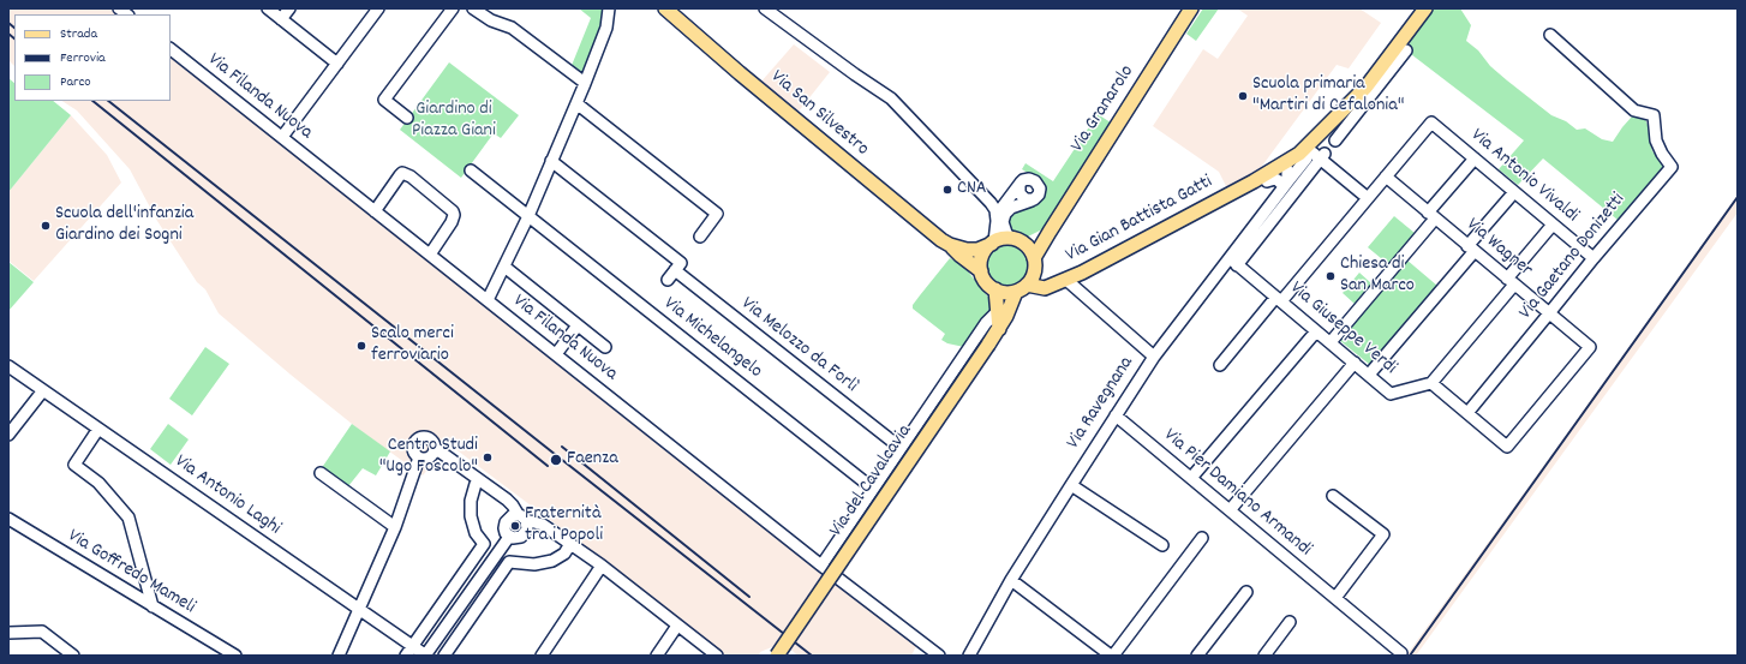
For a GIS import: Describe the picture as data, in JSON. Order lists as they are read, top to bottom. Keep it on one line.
{"streets":{"main road":["Via Granarolo","Via San Silvestro","Via Gian Battista Gatti","Via Ravegnana","Via del Cavalcavia"],"street":["Via Filanda Nuova","Via Antonio Vivaldi","Via Wagner","Via Gaetano Donizetti","Via Giuseppe Verdi","Via Michelangelo","Via Melozzo da Forlì","Via Pier Damiano Armandi","Via Antonio Laghi","Via Goffredo Mameli"]},"crossings":[["Via Filanda Nuova","Via del Cavalcavia"],["Via Granarolo","Via San Silvestro"],["Via Granarolo","Via Gian Battista Gatti"],["Via Granarolo","Via del Cavalcavia"],["Via San Silvestro","Via Gian Battista Gatti"],["Via San Silvestro","Via del Cavalcavia"],["Via Antonio Vivaldi","Via Wagner"],["Via Antonio Vivaldi","Via Gaetano Donizetti"],["Via Gian Battista Gatti","Via Ravegnana"],["Via Gian Battista Gatti","Via del Cavalcavia"],["Via Wagner","Via Gaetano Donizetti"],["Via Giuseppe Verdi","Via Ravegnana"],["Via Michelangelo","Via del Cavalcavia"],["Via Melozzo da Forlì","Via del Cavalcavia"],["Via Ravegnana","Via Pier Damiano Armandi"]],"parks":["Giardino di Piazza Giani"],"places":["Scuola primaria \"Martiri di Cefalonia\"","CNA","Scuola dell'infanzia Giardino dei Sogni","Chiesa di San Marco","Scalo merci ferroviario","Centro Studi \"Ugo Foscolo\"","Faenza","Fraternità tra i Popoli"],"legend":["Strada","Ferrovia","Parco"]}
